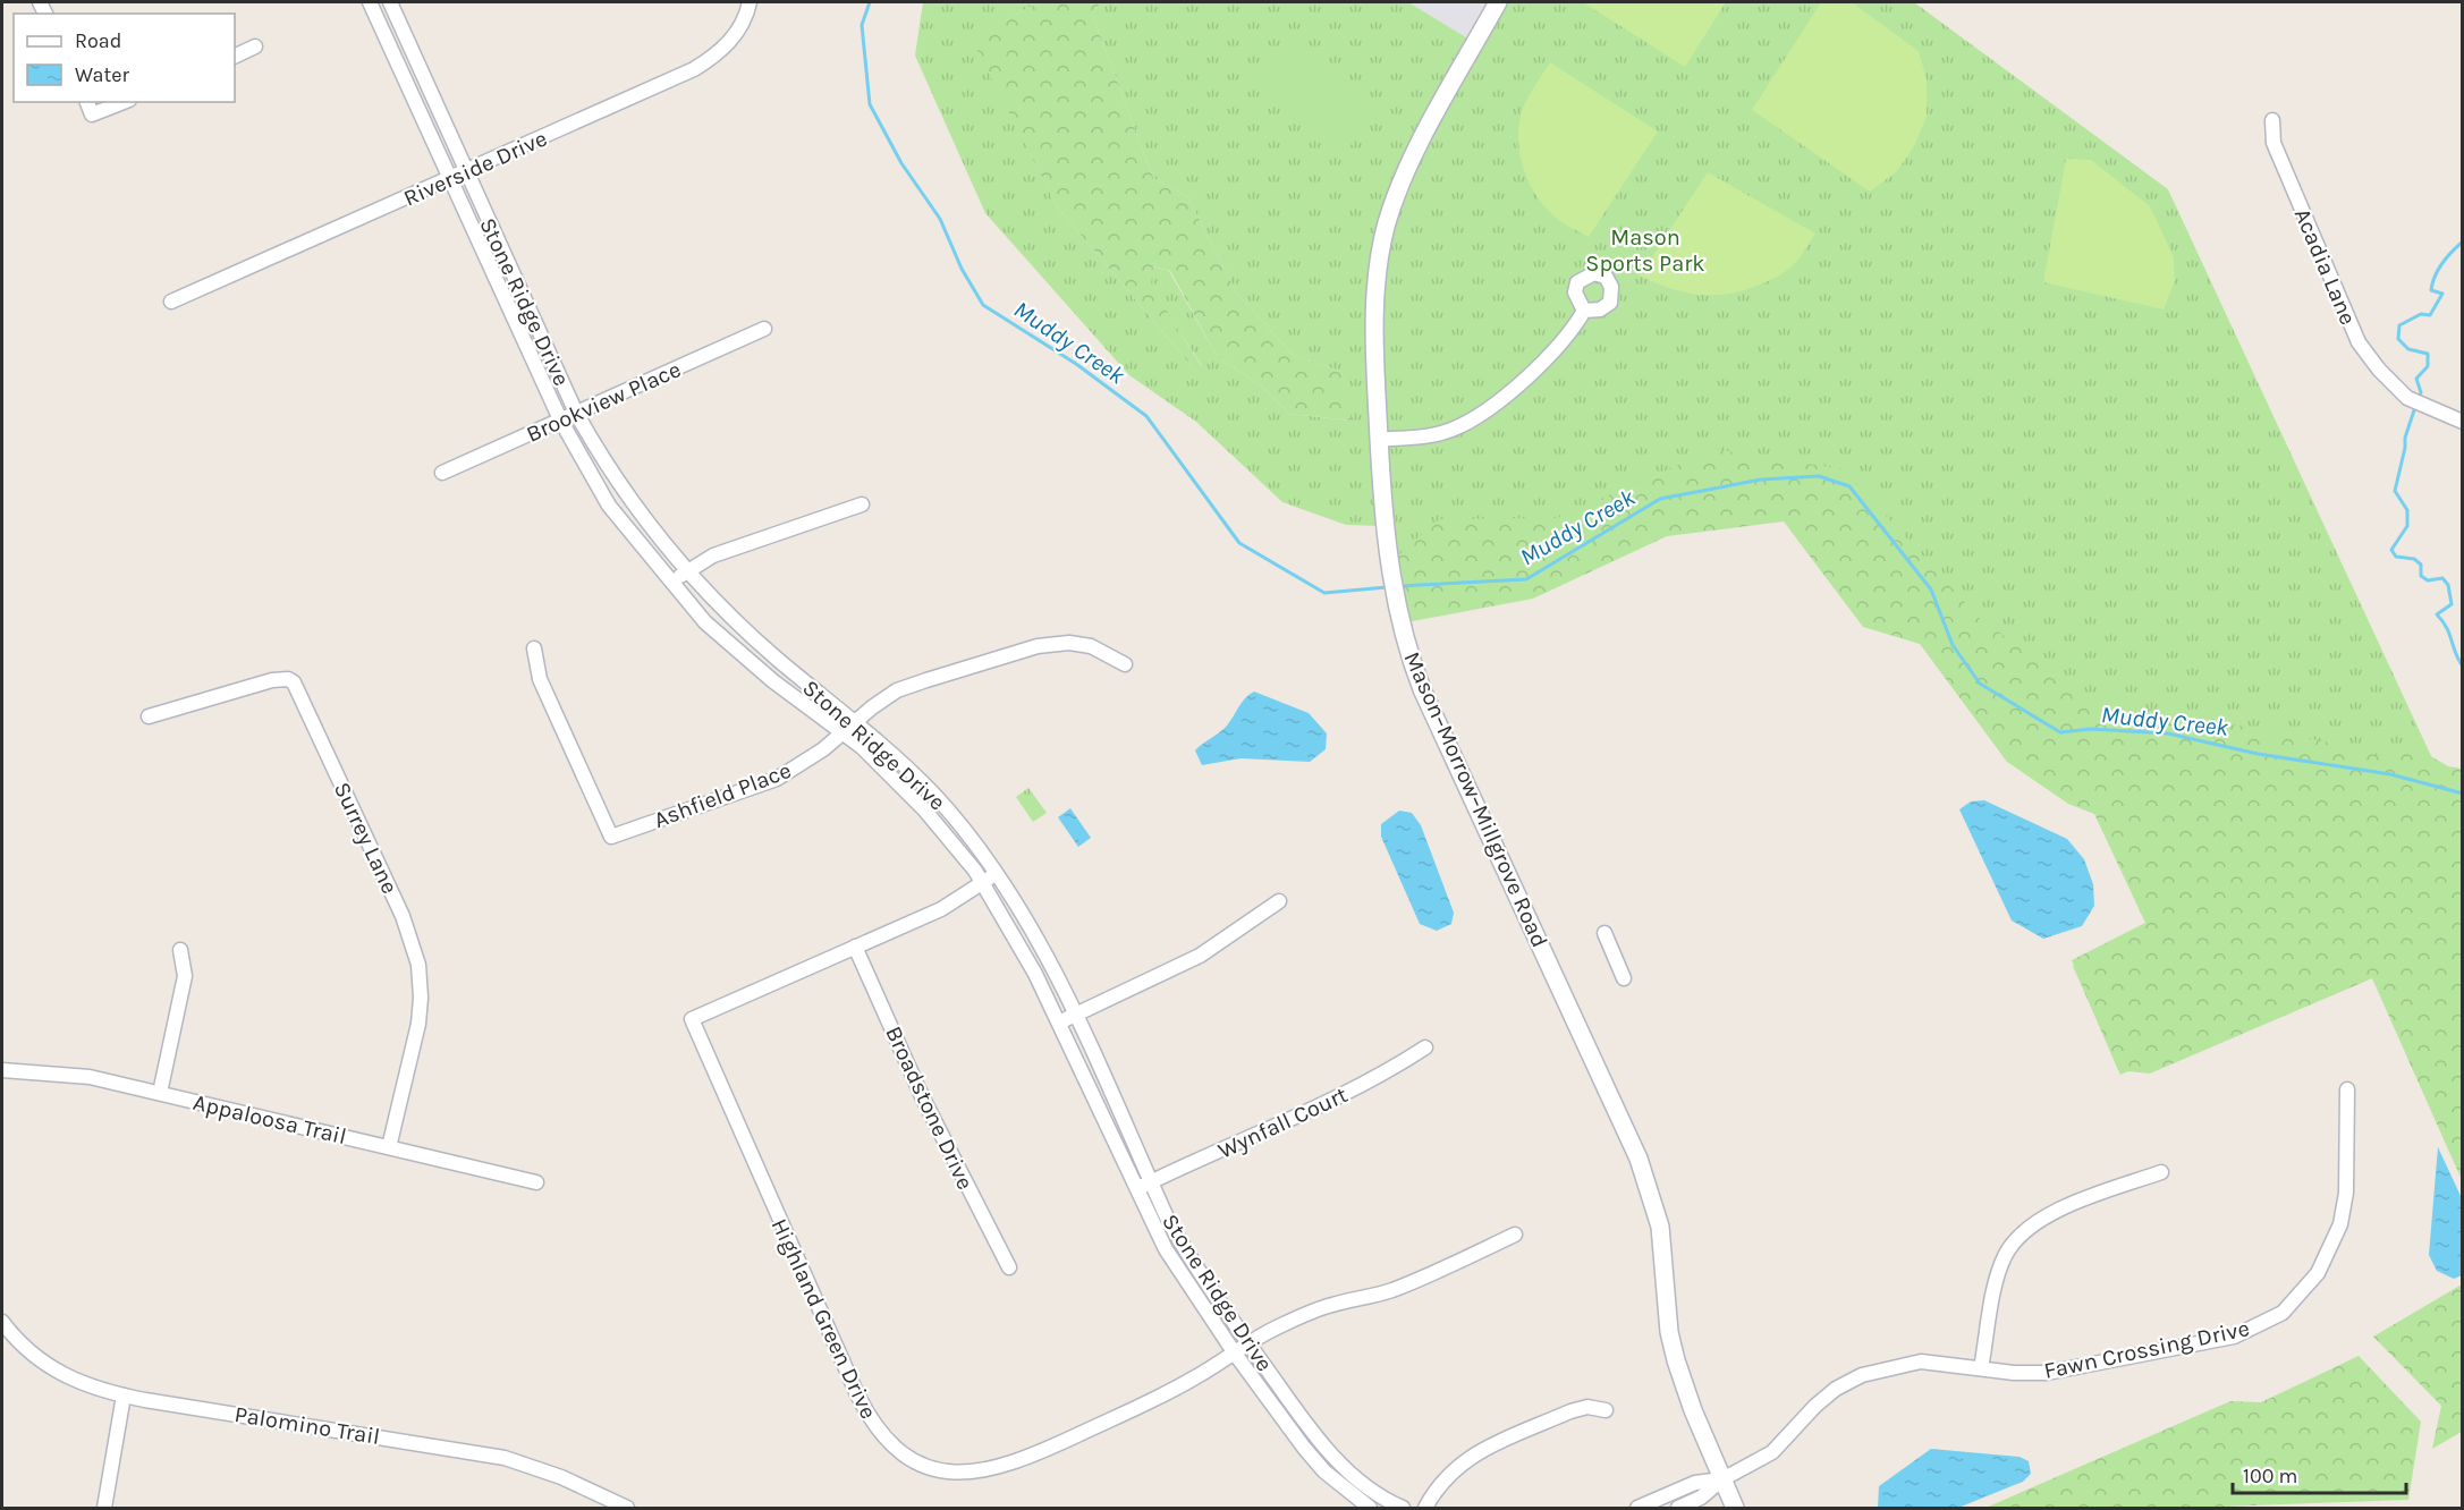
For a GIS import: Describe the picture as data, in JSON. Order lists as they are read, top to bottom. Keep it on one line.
{"streets":{"street":["Riverside Drive","Acadia Lane","Stone Ridge Drive","Brookview Place","Ashfield Place","Mason–Morrow–Millgrove Road","Surrey Lane","Broadstone Drive","Appaloosa Trail","Wynfall Court","Highland Green Drive","Fawn Crossing Drive","Palomino Trail"]},"crossings":[["Riverside Drive","Stone Ridge Drive"],["Stone Ridge Drive","Brookview Place"],["Stone Ridge Drive","Ashfield Place"],["Stone Ridge Drive","Wynfall Court"],["Stone Ridge Drive","Highland Green Drive"],["Mason–Morrow–Millgrove Road","Fawn Crossing Drive"],["Surrey Lane","Appaloosa Trail"],["Broadstone Drive","Highland Green Drive"]],"water":["Muddy Creek"],"parks":["Mason Sports Park"],"legend":["Road","Water"],"scale_bar":"100 m"}
